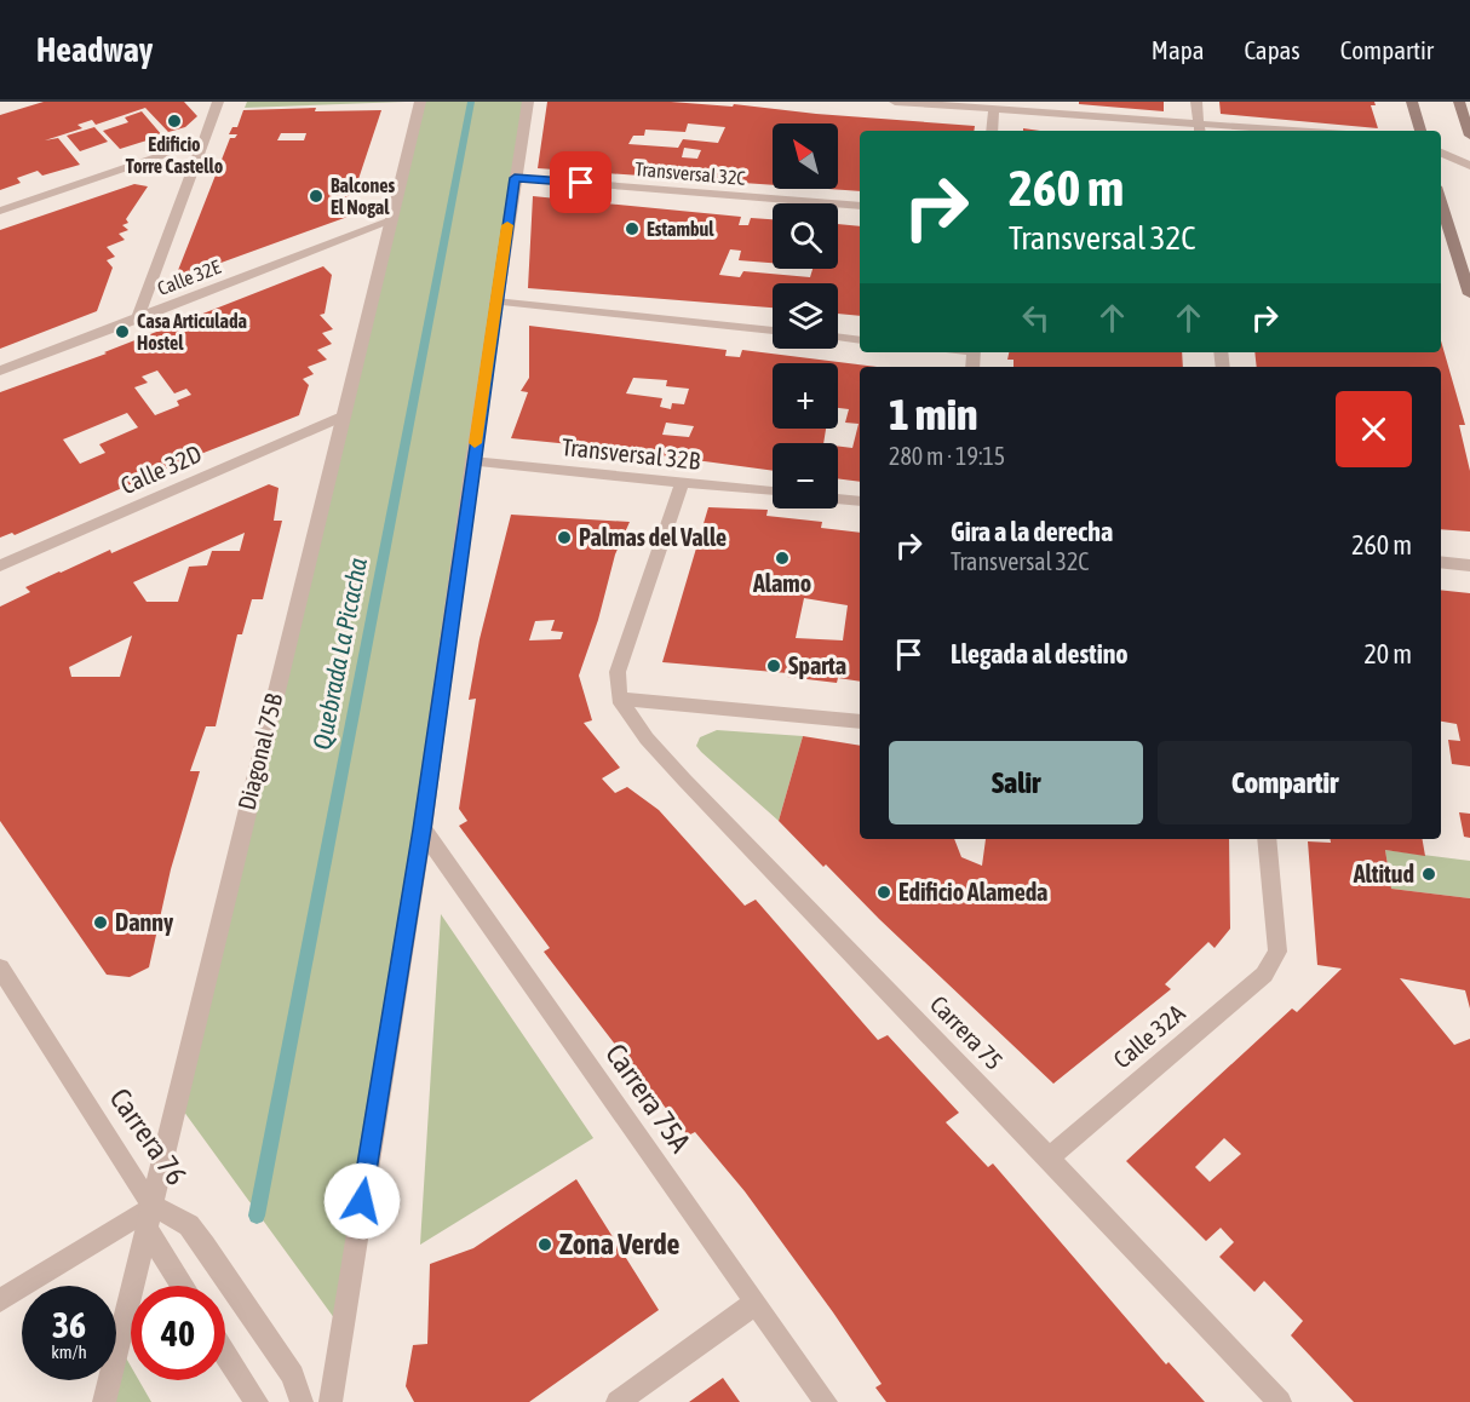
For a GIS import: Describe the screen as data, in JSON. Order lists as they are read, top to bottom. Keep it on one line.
{"streets":{"street":["Transversal 32C","Calle 32E","Transversal 32B","Calle 32D","Diagonal 75B","Carrera 75","Calle 32A","Carrera 75A","Carrera 76"]},"crossings":[["Calle 32E","Diagonal 75B"],["Calle 32D","Diagonal 75B"],["Diagonal 75B","Carrera 76"],["Carrera 75","Calle 32A"]],"water":["Quebrada La Picacha"],"places":["Edificio Torre Castello","Balcones El Nogal","Estambul","Casa Articulada Hostel","Palmas del Valle","Alamo","Sparta","Altitud","Edificio Alameda","Danny","Zona Verde"],"north":"top left","page":{"header":"Headway","nav":["Mapa","Capas","Compartir"],"map_buttons":["+","−"],"turn":["260 m","Transversal 32C"],"heading":["1 min","280 m · 19:15"],"list":[{"name":"Gira a la derecha","note":"Transversal 32C","value":"260 m"},{"name":"Llegada al destino","value":"20 m"}],"buttons":["Salir","Compartir"],"speed":"36 km/h","limit":"40"}}
